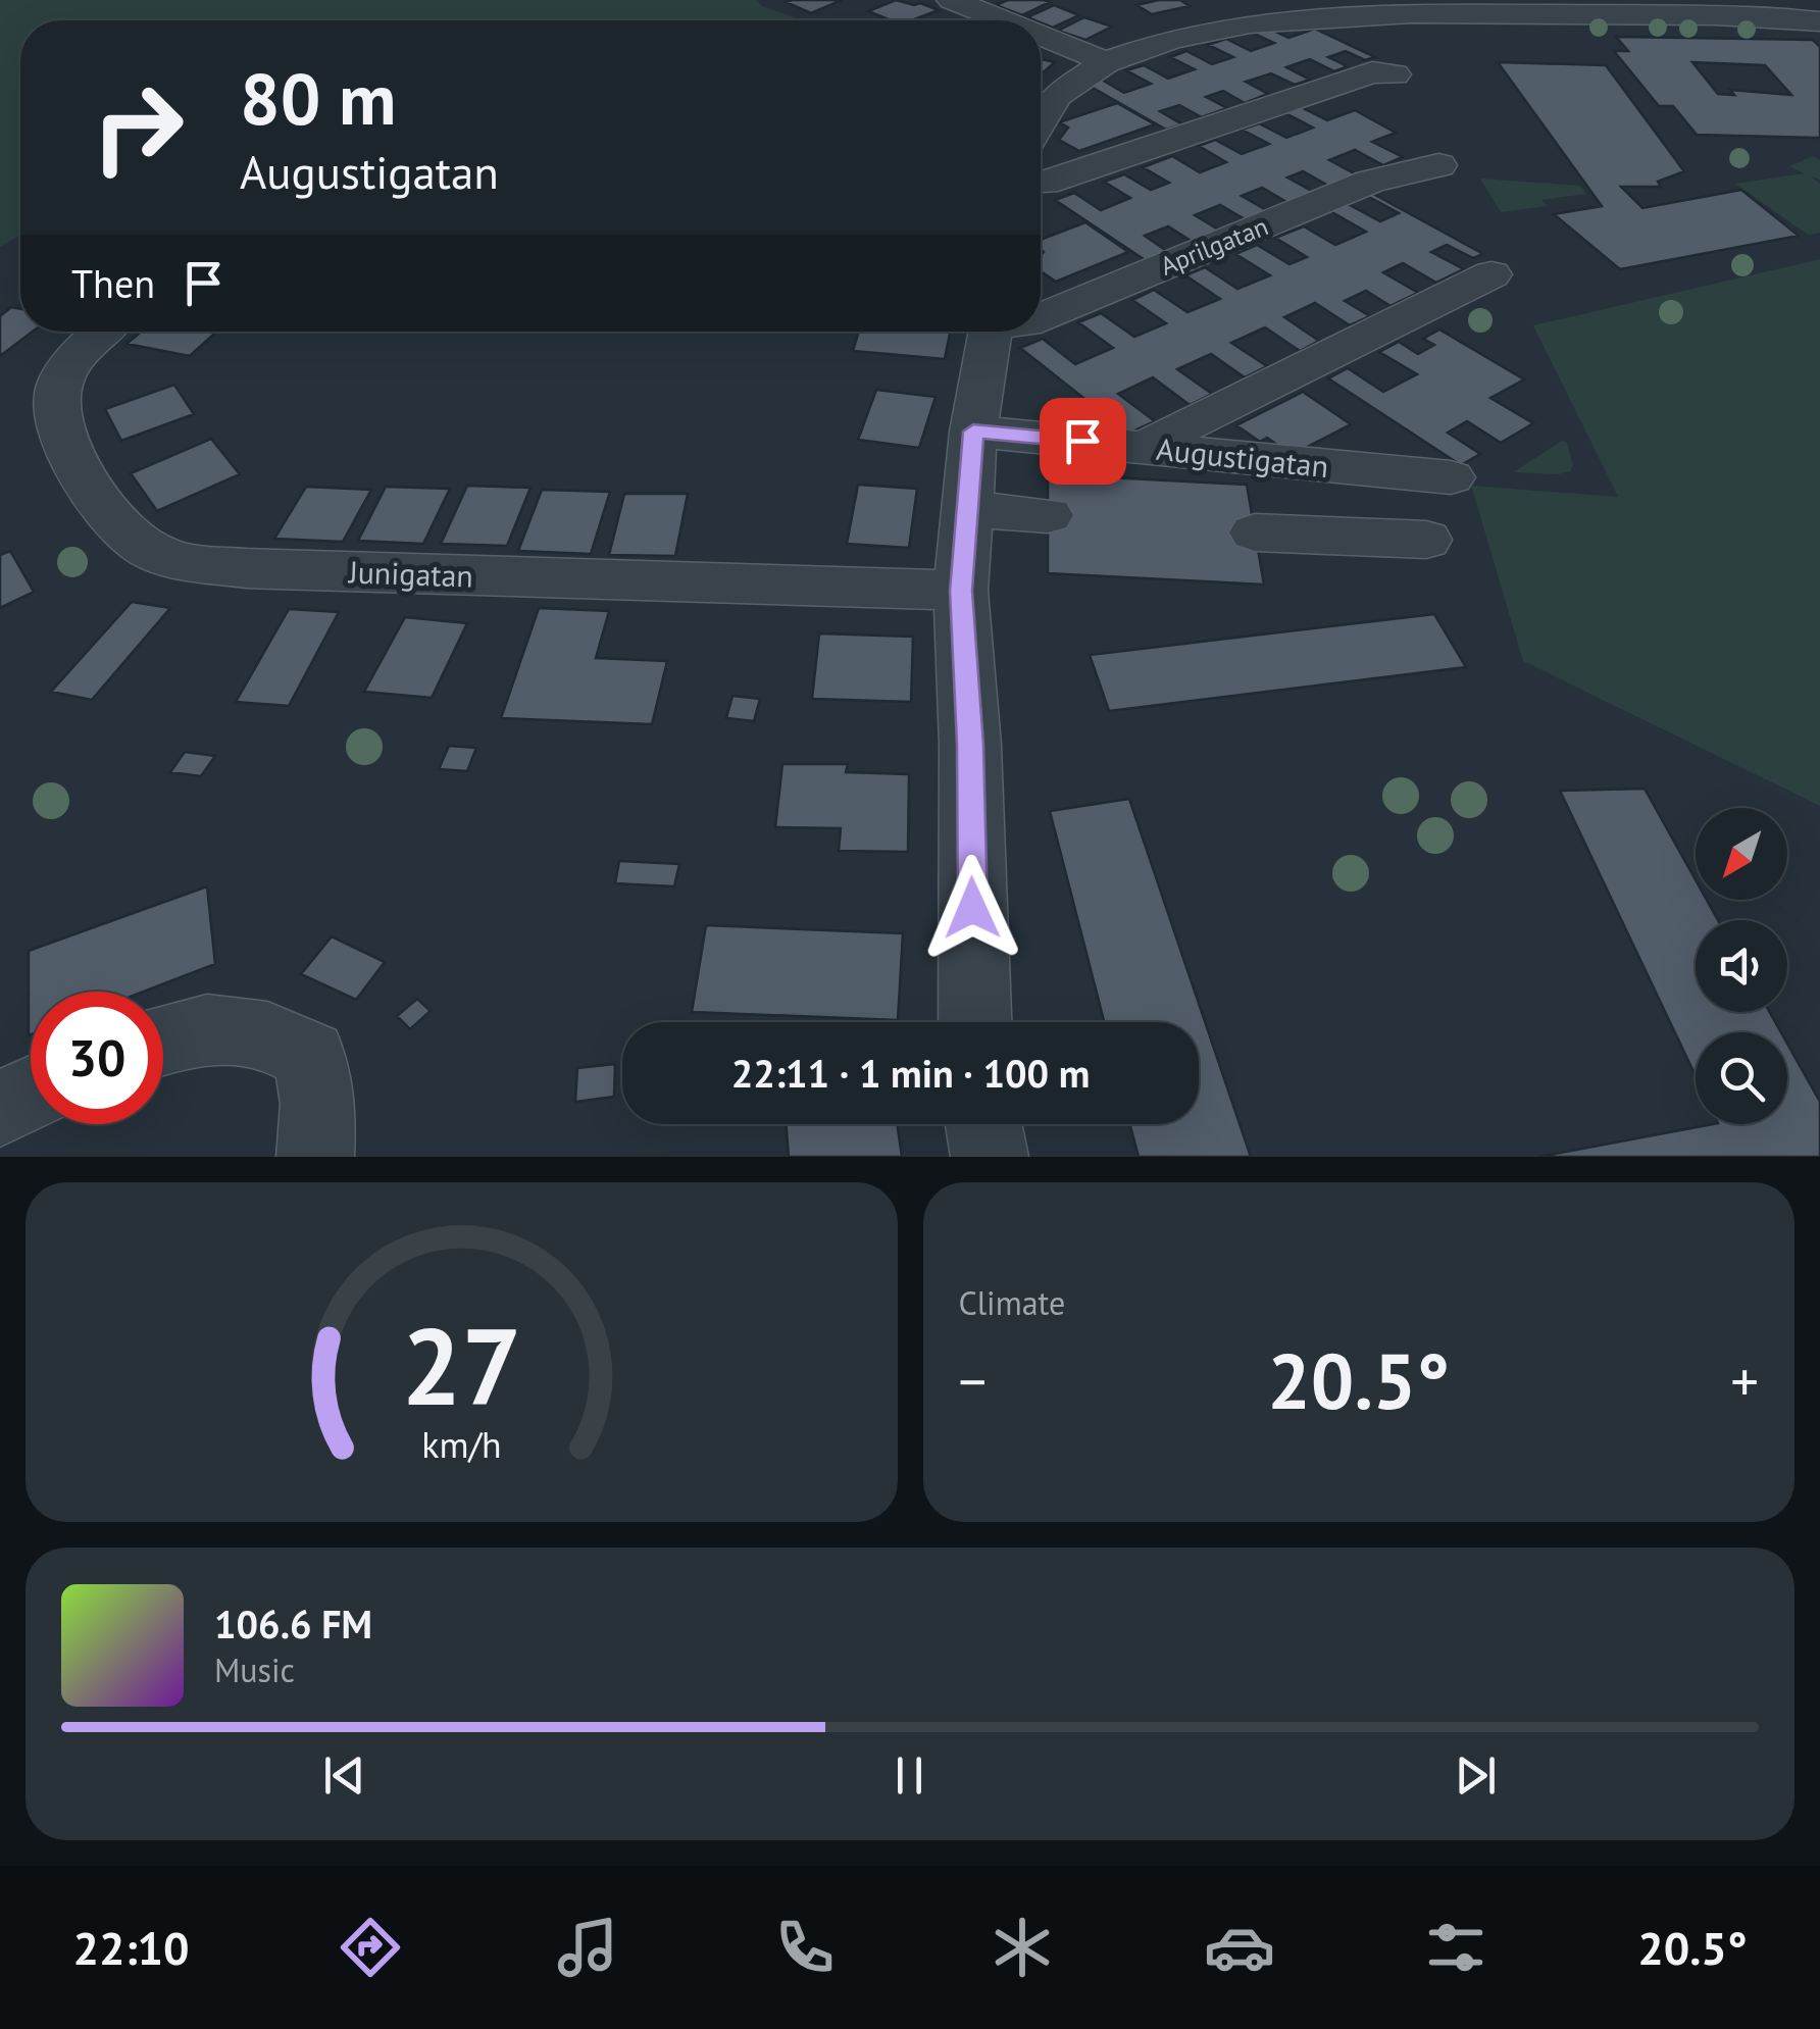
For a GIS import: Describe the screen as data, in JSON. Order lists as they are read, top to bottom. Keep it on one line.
{"streets":{"street":["Aprilgatan","Augustigatan","Junigatan"]},"crossings":[["Aprilgatan","Augustigatan"],["Aprilgatan","Junigatan"]],"north":"bottom left","page":{"turn":["80 m","Augustigatan"],"then":"Then","limit":"30","trip":"22:11 · 1 min · 100 m","tile":"Climate","heat":["−","20.5°","+"],"song":["106.6 FM","Music"],"tabs":["22:10","20.5°"],"gauge":["27","km/h"]}}
